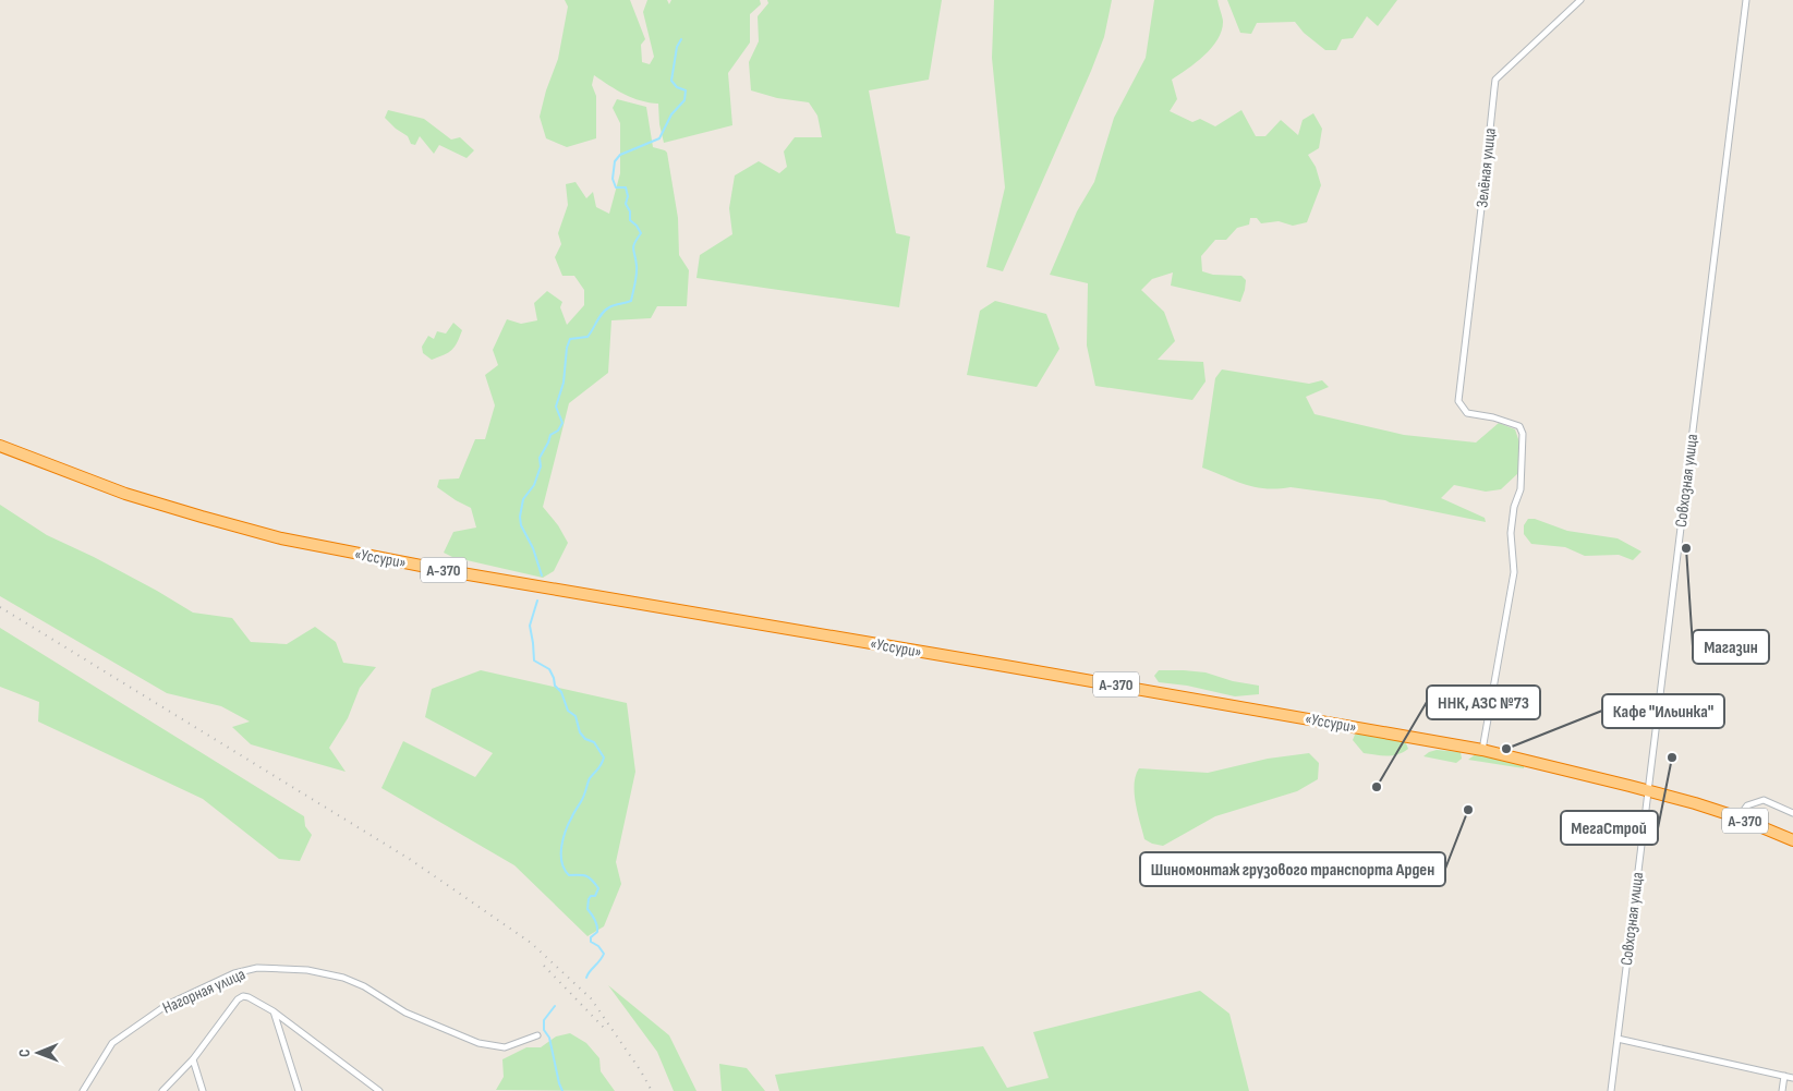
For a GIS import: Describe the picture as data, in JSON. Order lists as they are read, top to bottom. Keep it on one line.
{"streets":{"highway":["«Уссури»","А-370"],"street":["Зелёная улица","Совхозная улица","Нагорная улица"]},"crossings":[["Зелёная улица","«Уссури»"],["Совхозная улица","«Уссури»"]],"places":["Магазин","Кафе \"Ильинка\"","МегаСтрой","ННК, АЗС №73","Шиномонтаж грузового транспорта Арден"],"north":"left"}
